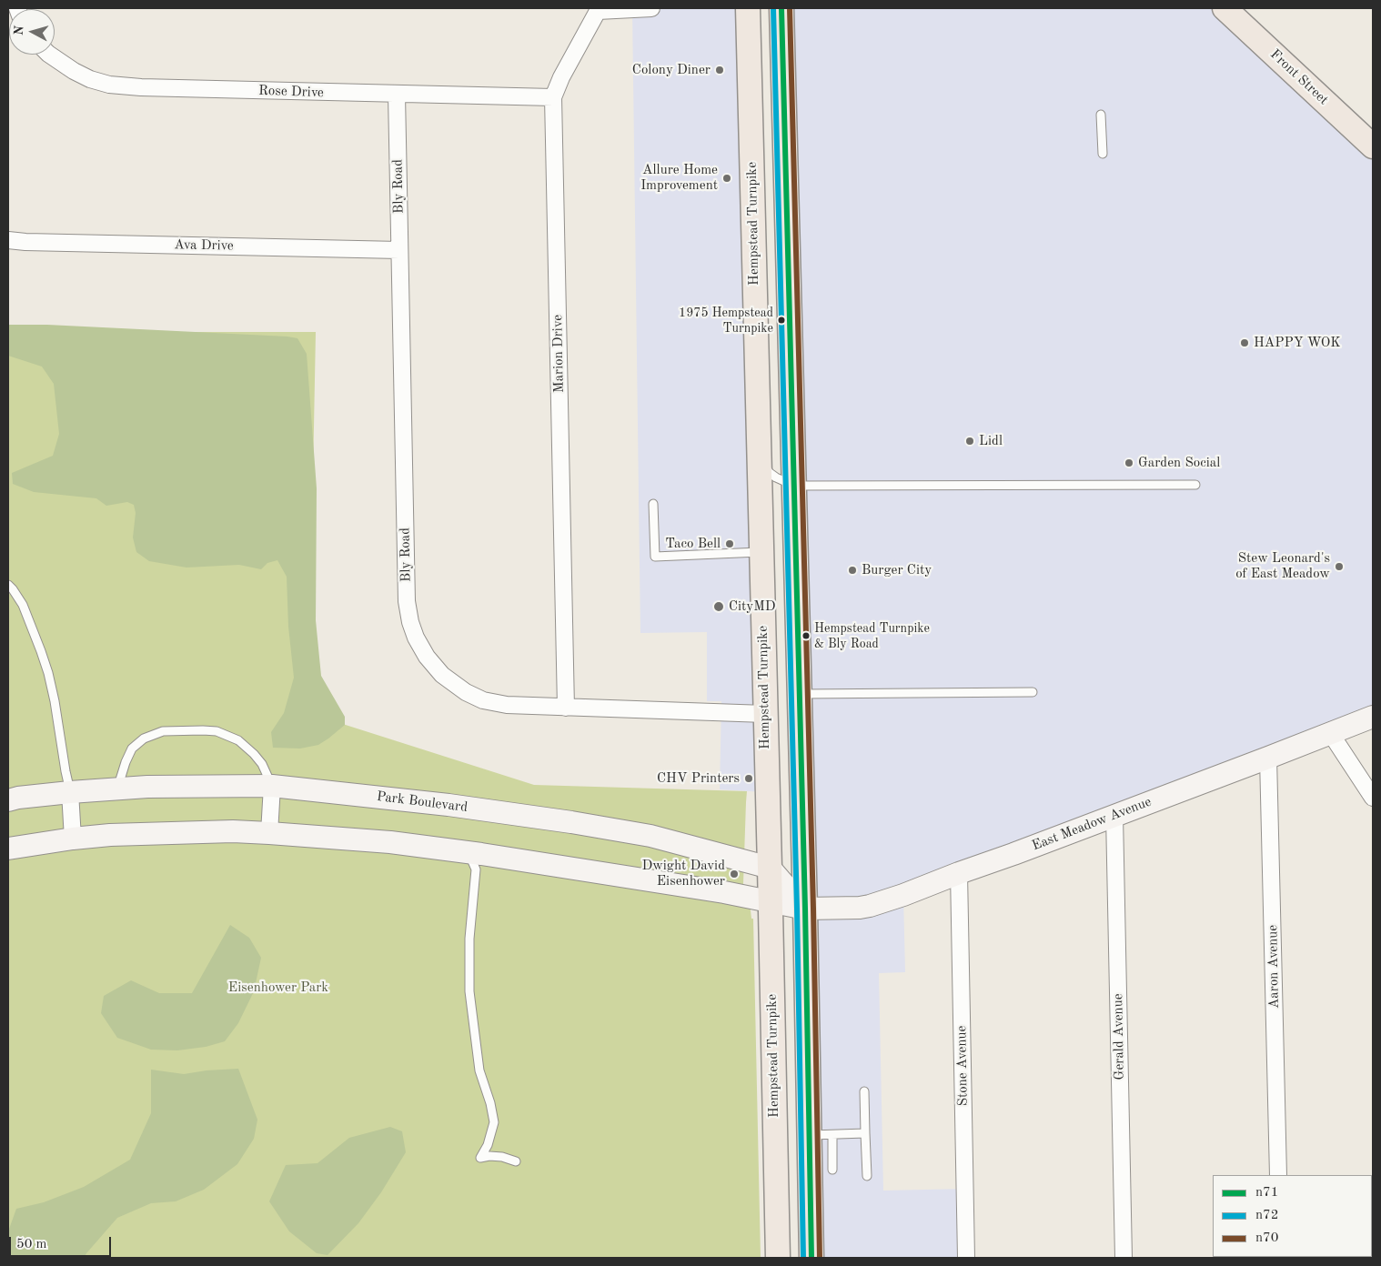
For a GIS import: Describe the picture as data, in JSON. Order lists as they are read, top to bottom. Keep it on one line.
{"streets":{"main road":["Front Street","Hempstead Turnpike"],"street":["Rose Drive","Bly Road","Ava Drive","Marion Drive","Park Boulevard","East Meadow Avenue","Aaron Avenue","Gerald Avenue","Stone Avenue"]},"crossings":[["Rose Drive","Bly Road"],["Rose Drive","Marion Drive"],["Bly Road","Hempstead Turnpike"],["Bly Road","Ava Drive"],["Bly Road","Marion Drive"],["Hempstead Turnpike","Park Boulevard"],["Hempstead Turnpike","East Meadow Avenue"],["East Meadow Avenue","Aaron Avenue"],["East Meadow Avenue","Gerald Avenue"],["East Meadow Avenue","Stone Avenue"]],"parks":["Eisenhower Park"],"places":["Colony Diner","Allure Home Improvement","1975 Hempstead Turnpike","HAPPY WOK","Lidl","Garden Social","Taco Bell","Stew Leonard's of East Meadow","Burger City","CityMD","Hempstead Turnpike & Bly Road","CHV Printers","Dwight David Eisenhower"],"lines":["transit line n71","transit line n72","transit line n70"],"legend":["n71","n72","n70"],"scale_bar":"50 m","north":"left"}
